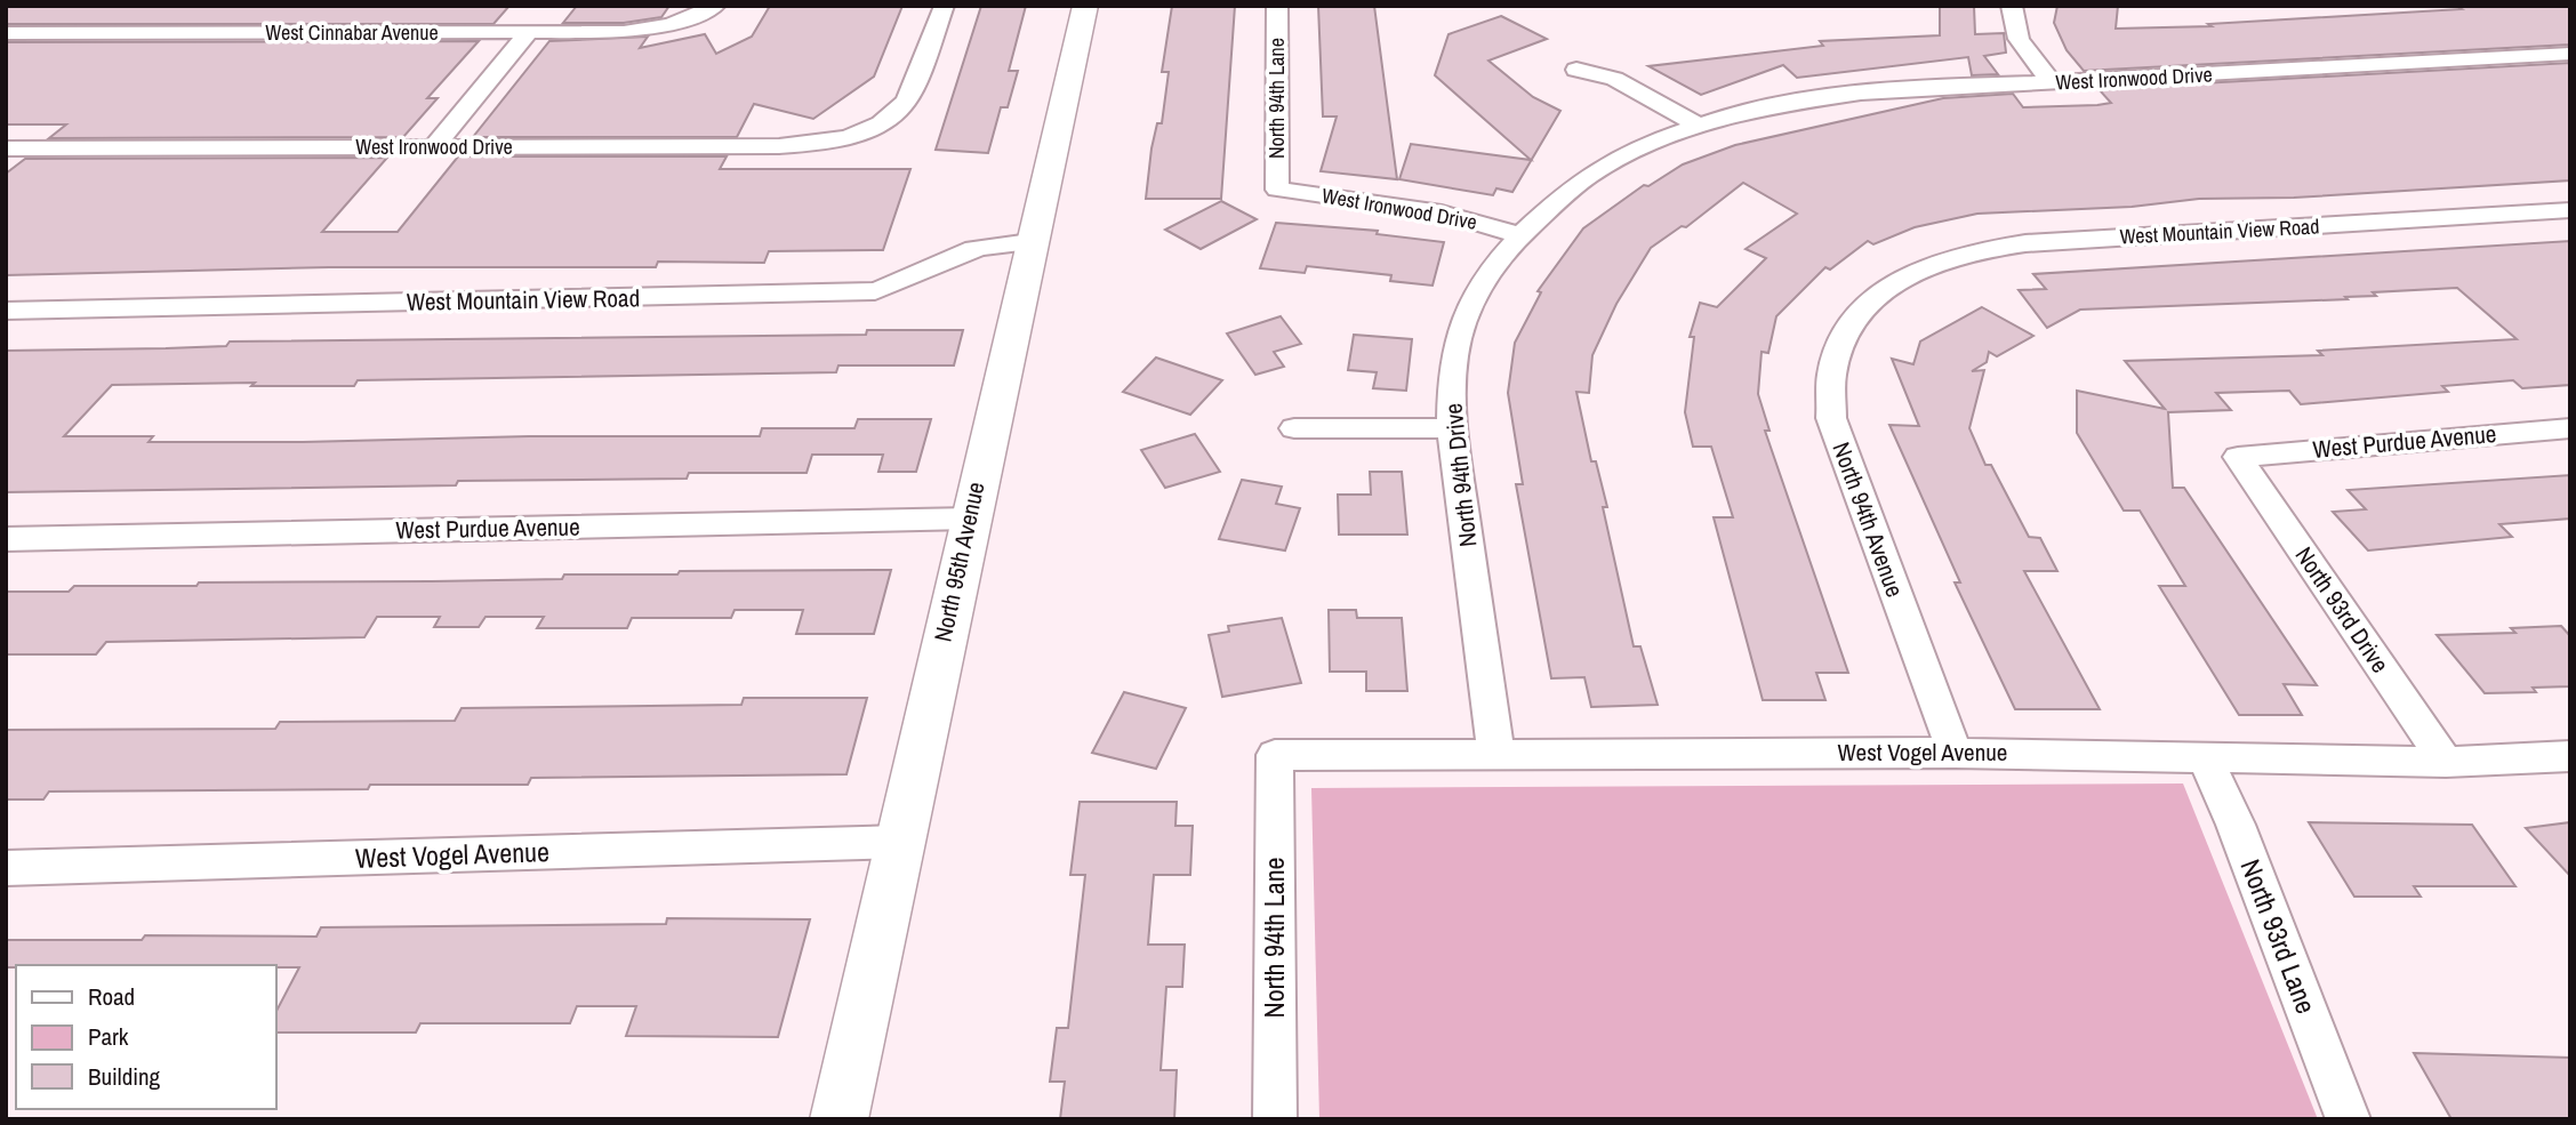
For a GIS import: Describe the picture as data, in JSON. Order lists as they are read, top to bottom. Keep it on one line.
{"streets":{"street":["West Cinnabar Avenue","West Ironwood Drive","North 94th Lane","West Mountain View Road","West Purdue Avenue","North 94th Drive","North 94th Avenue","North 95th Avenue","North 93rd Drive","West Vogel Avenue","North 93rd Lane"]},"crossings":[["West Ironwood Drive","North 94th Lane"],["West Ironwood Drive","North 94th Drive"],["North 94th Lane","West Vogel Avenue"],["West Mountain View Road","North 94th Avenue"],["West Mountain View Road","North 95th Avenue"],["West Purdue Avenue","North 95th Avenue"],["West Purdue Avenue","North 93rd Drive"],["North 94th Drive","West Vogel Avenue"],["North 94th Avenue","West Vogel Avenue"],["North 95th Avenue","West Vogel Avenue"],["North 93rd Drive","West Vogel Avenue"],["West Vogel Avenue","North 93rd Lane"]],"legend":["Road","Park","Building"]}
